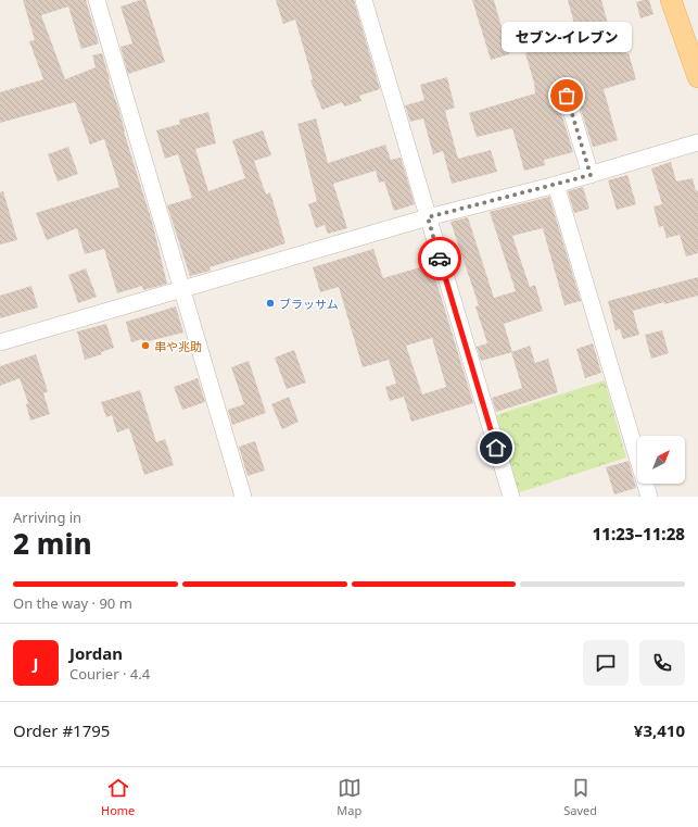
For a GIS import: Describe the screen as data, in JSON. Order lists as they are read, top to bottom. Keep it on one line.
{"places":["セブン-イレブン","ブラッサム","串や兆助"],"north":"top right","page":{"bubble":"セブン-イレブン","heading":["2 min","Arriving in","11:23–11:28"],"panel":["Jordan","Courier · 4.4","Order #1795","¥3,410"],"bar":"On the way · 90 m","round":"J","tabs":["Home","Map","Saved"]}}
